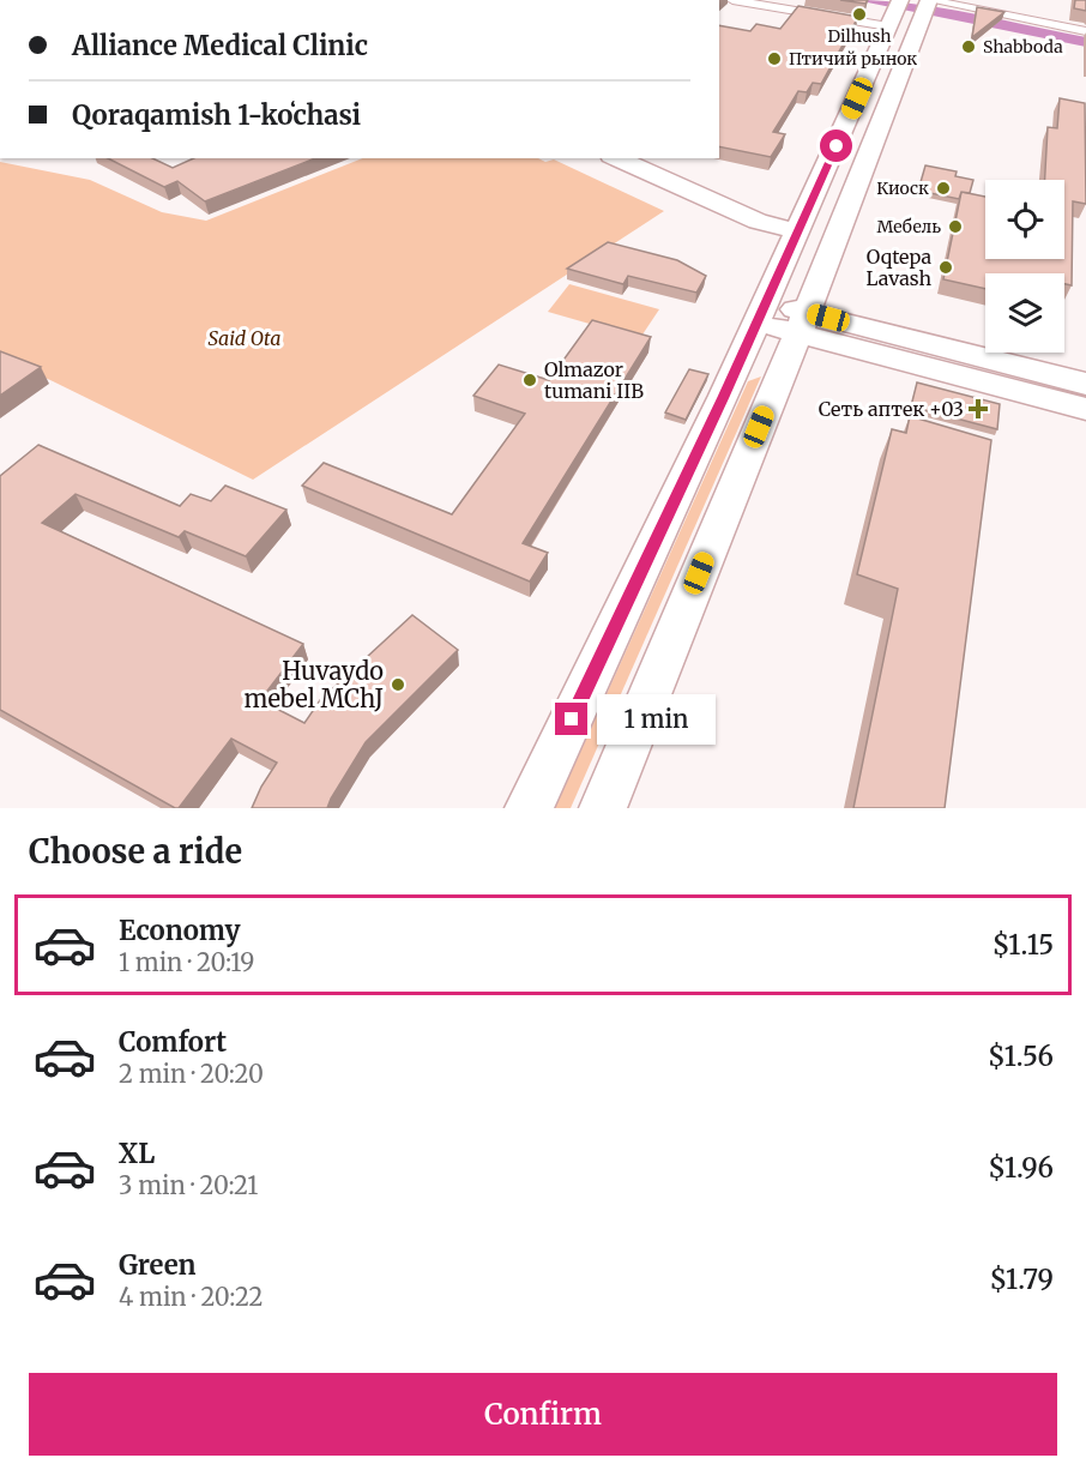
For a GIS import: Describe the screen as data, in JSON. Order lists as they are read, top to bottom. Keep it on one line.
{"parks":["Said Ota"],"places":{"other":["Dilhush","Shabboda","Птичий рынок","Киоск","Мебель","Oqtepa Lavash","Olmazor tumani IIB","Huvaydo mebel MChJ"],"health":["Сеть аптек +03"]},"page":{"banner":["Alliance Medical Clinic","Qoraqamish 1-koʻchasi"],"bubble":"1 min","heading":"Choose a ride","list":[{"name":"Economy","note":"1 min · 20:19","value":"$1.15"},{"name":"Comfort","note":"2 min · 20:20","value":"$1.56"},{"name":"XL","note":"3 min · 20:21","value":"$1.96"},{"name":"Green","note":"4 min · 20:22","value":"$1.79"}],"buttons":"Confirm"}}
